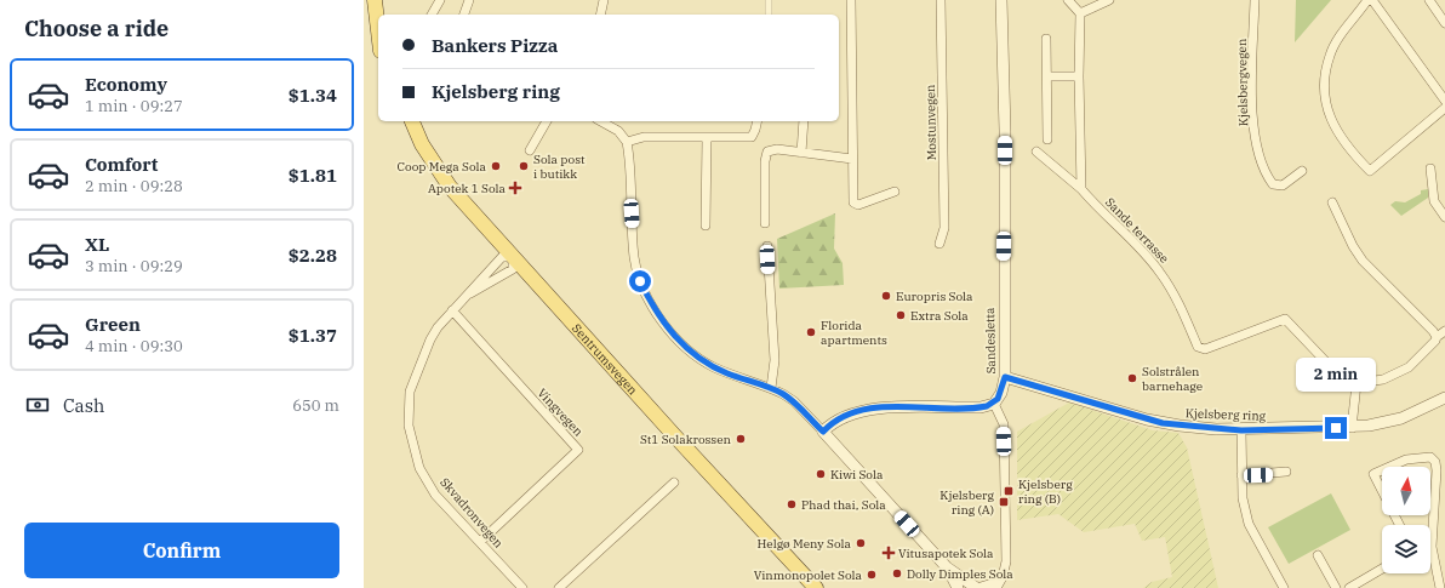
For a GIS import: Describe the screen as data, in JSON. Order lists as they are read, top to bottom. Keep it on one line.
{"streets":{"main road":["Sentrumsvegen"],"street":["Kjelsbergvegen","Mostunvegen","Sande terrasse","Sandesletta","Vingvegen","Kjelsberg ring","Skvadronvegen"]},"crossings":[["Sandesletta","Kjelsberg ring"],["Sentrumsvegen","Skvadronvegen"],["Vingvegen","Skvadronvegen"]],"places":{"other":["Coop Mega Sola","Sola post i butikk","Europris Sola","Extra Sola","Florida apartments","Solstrålen barnehage","St1 Solakrossen","Kiwi Sola","Phad thai, Sola","Helgø Meny Sola","Dolly Dimples Sola","Vinmonopolet Sola"],"health":["Apotek 1 Sola","Vitusapotek Sola"],"transit":["Kjelsberg ring (B)","Kjelsberg ring (A)"]},"north":"top","page":{"heading":"Choose a ride","banner":["Bankers Pizza","Kjelsberg ring"],"list":[{"name":"Economy","note":"1 min · 09:27","value":"$1.34"},{"name":"Comfort","note":"2 min · 09:28","value":"$1.81"},{"name":"XL","note":"3 min · 09:29","value":"$2.28"},{"name":"Green","note":"4 min · 09:30","value":"$1.37"}],"bubble":"2 min","pay":["Cash","650 m"],"buttons":"Confirm"}}
